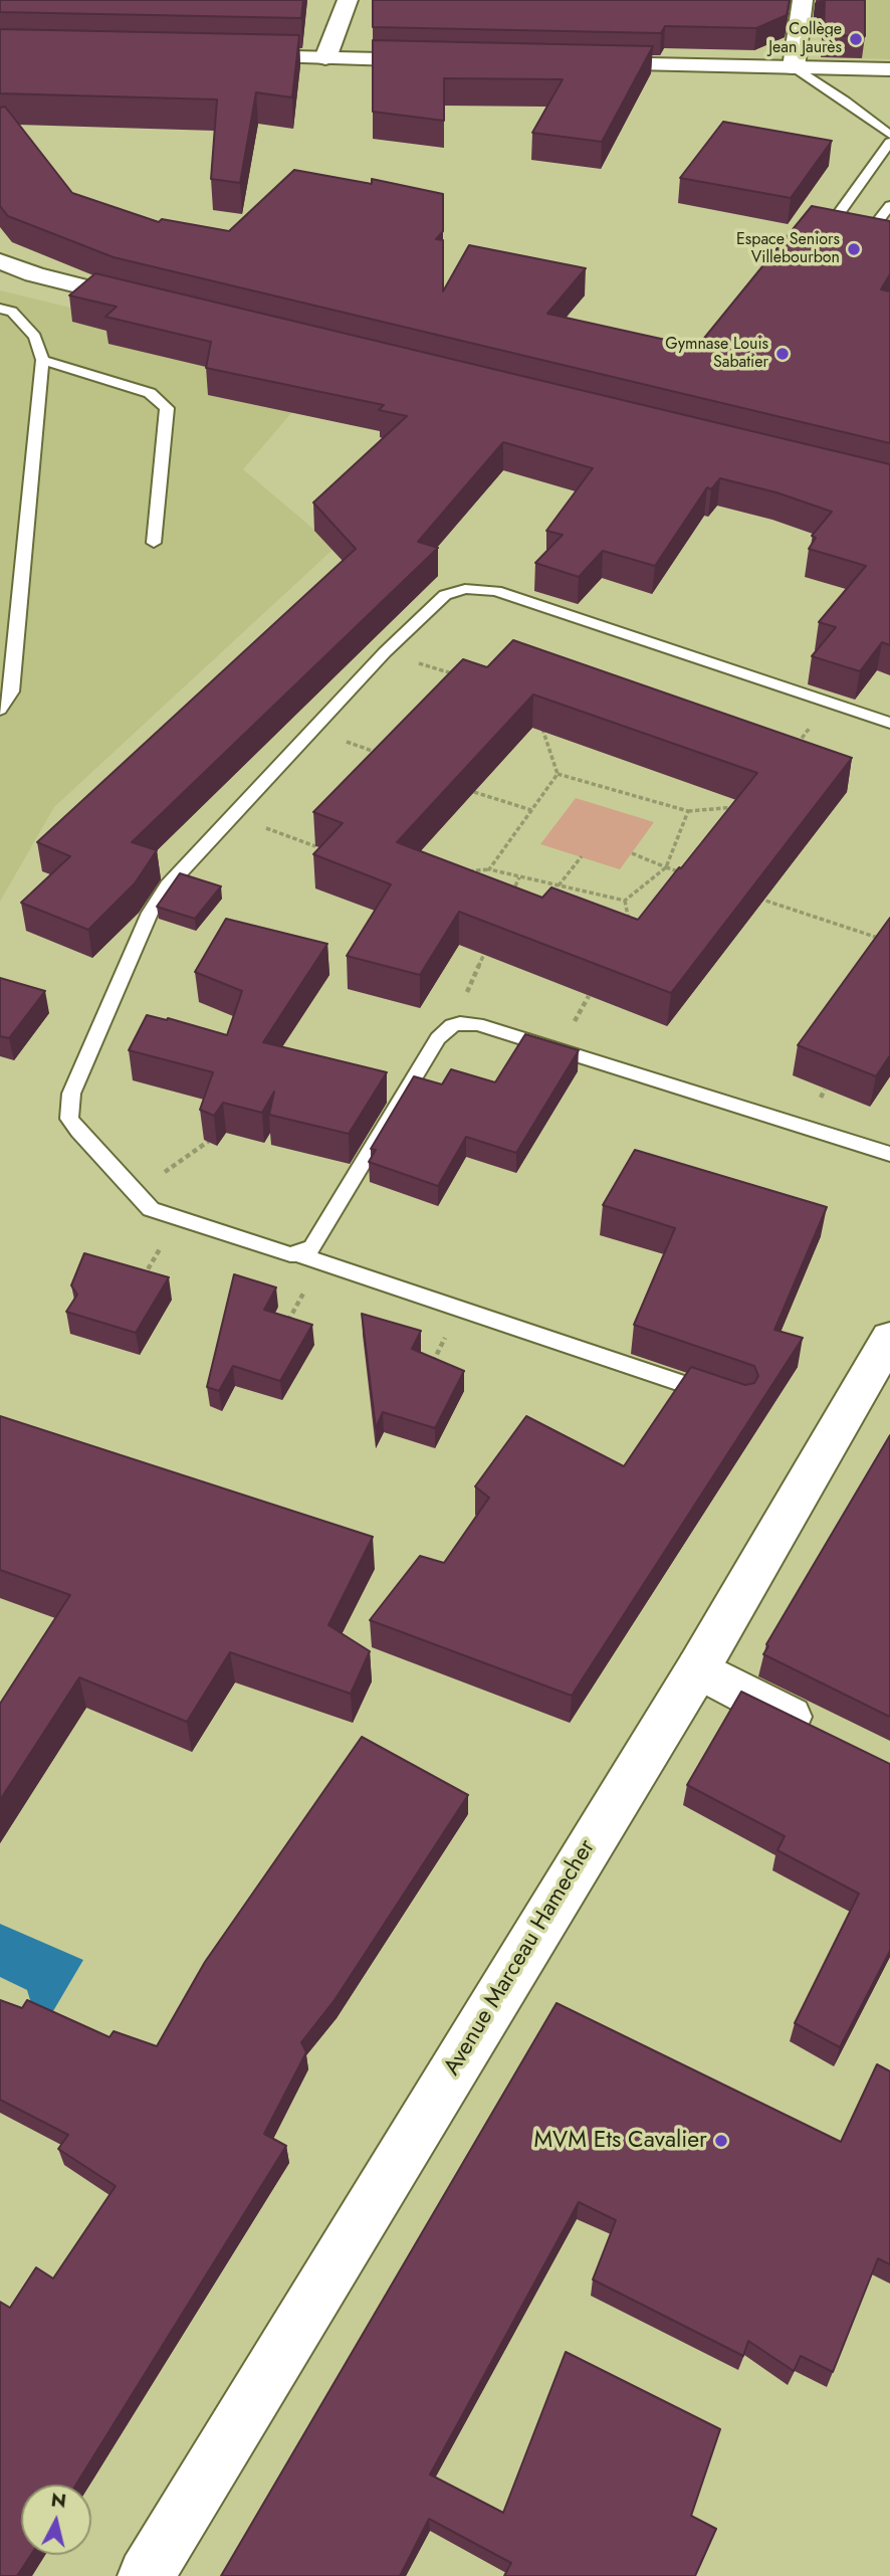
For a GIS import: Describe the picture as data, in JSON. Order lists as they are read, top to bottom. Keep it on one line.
{"streets":{"street":["Avenue Marceau Hamecher"]},"places":["Collège Jean Jaurès","Espace Seniors Villebourbon","Gymnase Louis Sabatier","MVM Ets Cavalier"],"north":"top"}
